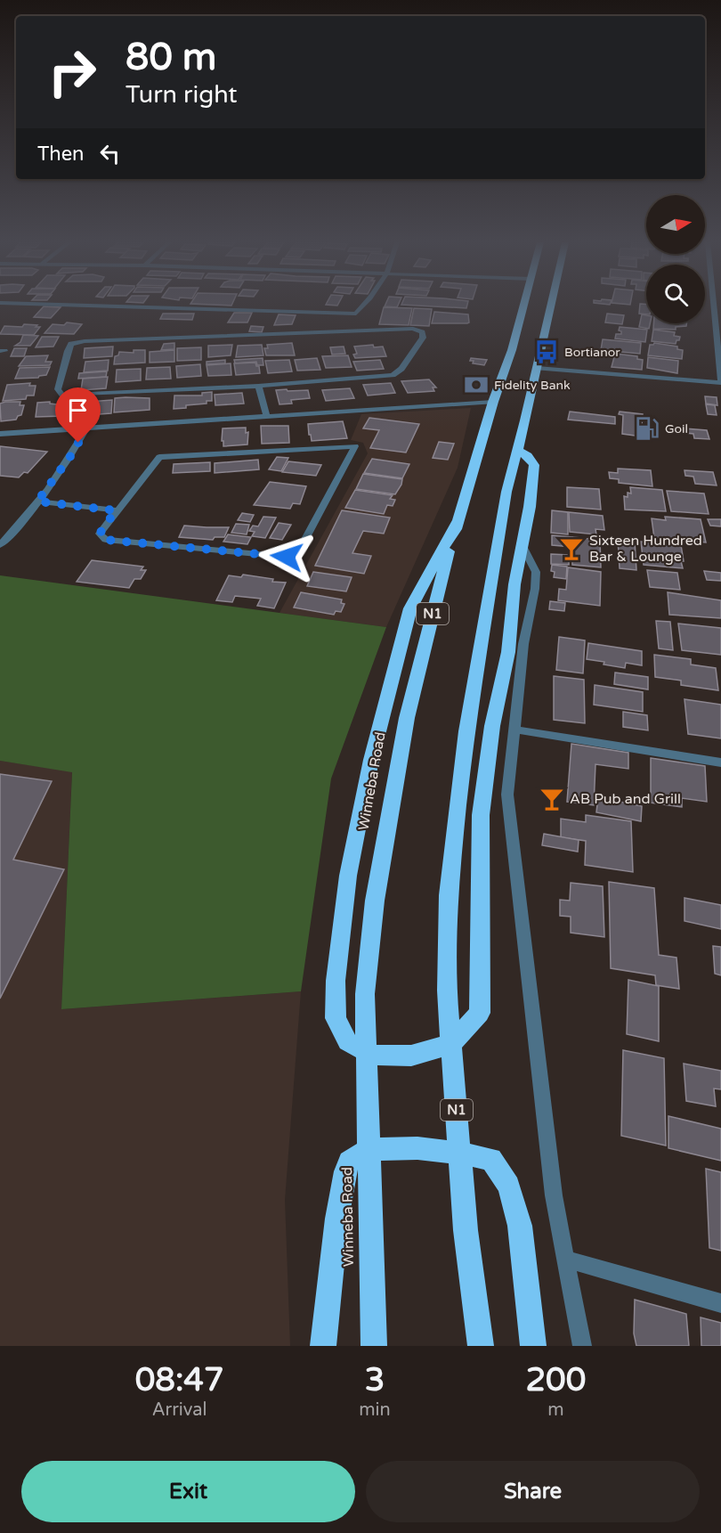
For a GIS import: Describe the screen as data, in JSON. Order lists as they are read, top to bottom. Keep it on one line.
{"streets":{"highway":["N1","Winneba Road"]},"places":{"bus stop":["Bortianor"],"bank":["Fidelity Bank"],"fuel station":["Goil"],"bar":["Sixteen Hundred Bar & Lounge","AB Pub and Grill"]},"north":"right","page":{"turn":["80 m","Turn right"],"then":"Then","eta":["08:47","Arrival","3","min","200","m"],"buttons":["Exit","Share"]}}
